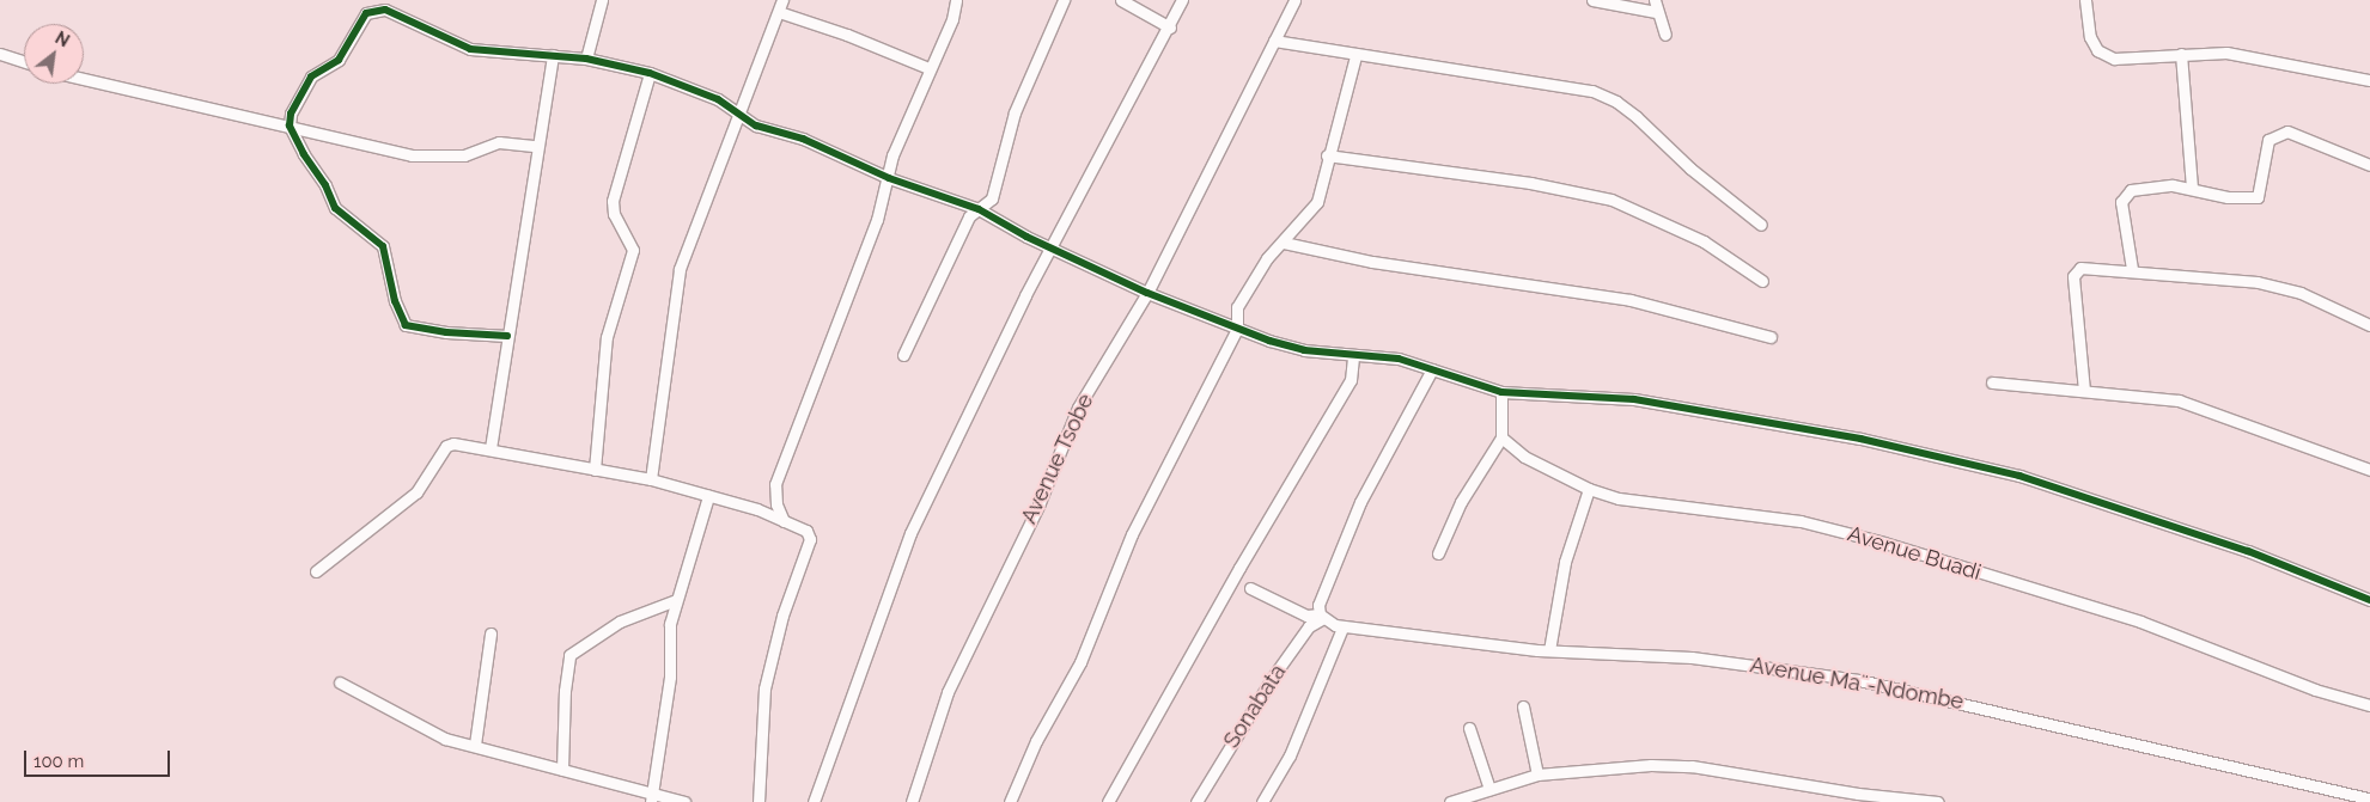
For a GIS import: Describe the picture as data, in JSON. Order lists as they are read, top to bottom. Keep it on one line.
{"streets":{"street":["Avenue Tsobe","Avenue Buadi","Avenue Ma¨-Ndombe","Sonabata"]},"scale_bar":"100 m","north":"top right"}
